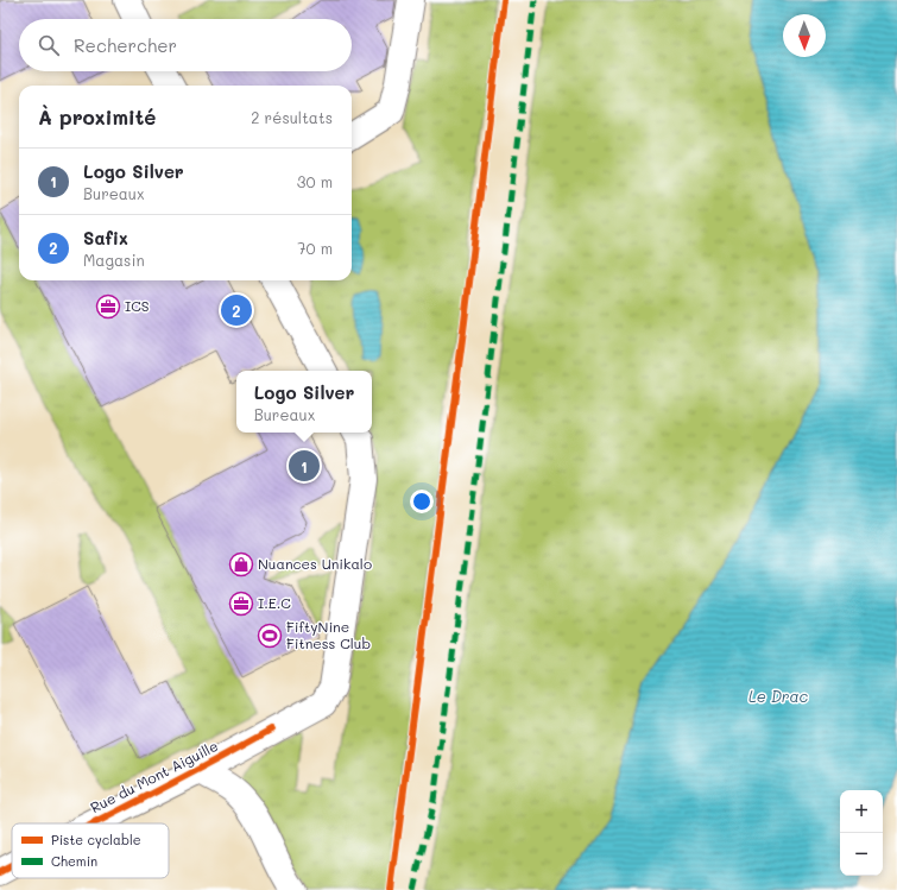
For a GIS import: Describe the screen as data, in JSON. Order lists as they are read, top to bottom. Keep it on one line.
{"streets":{"street":["Rue du Mont Aiguille"]},"water":["Le Drac"],"places":{"office":["ICS","I.E.C"],"shop":["Nuances Unikalo"],"sports":["FiftyNine Fitness Club"]},"legend":["Piste cyclable","Chemin"],"north":"bottom","page":{"search":"Rechercher","heading":["À proximité","2 résultats"],"list":[{"mark":"1","name":"Logo Silver","note":"Bureaux","value":"30 m"},{"mark":"2","name":"Safix","note":"Magasin","value":"70 m"}],"pins":["2","1"],"popup":["Logo Silver","Bureaux"],"map_buttons":["+","−"]}}
